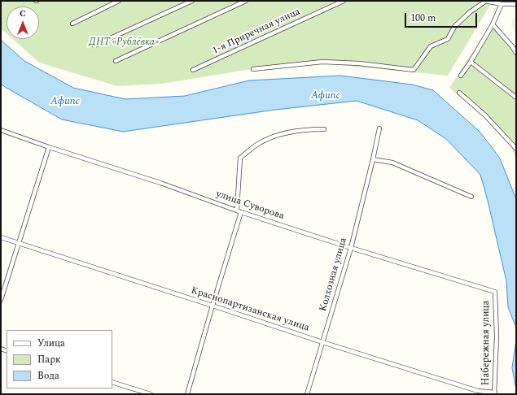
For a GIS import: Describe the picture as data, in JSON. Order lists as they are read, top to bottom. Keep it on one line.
{"streets":{"street":["1-я Приречная улица","улица Суворова","Колхозная улица","Краснопартизанская улица","Набережная улица"]},"crossings":[["улица Суворова","Колхозная улица"],["улица Суворова","Набережная улица"],["Колхозная улица","Краснопартизанская улица"],["Краснопартизанская улица","Набережная улица"]],"water":["Афипс"],"parks":["ДНТ «Рублёвка»"],"legend":["Улица","Парк","Вода"],"scale_bar":"100 m","north":"top"}
